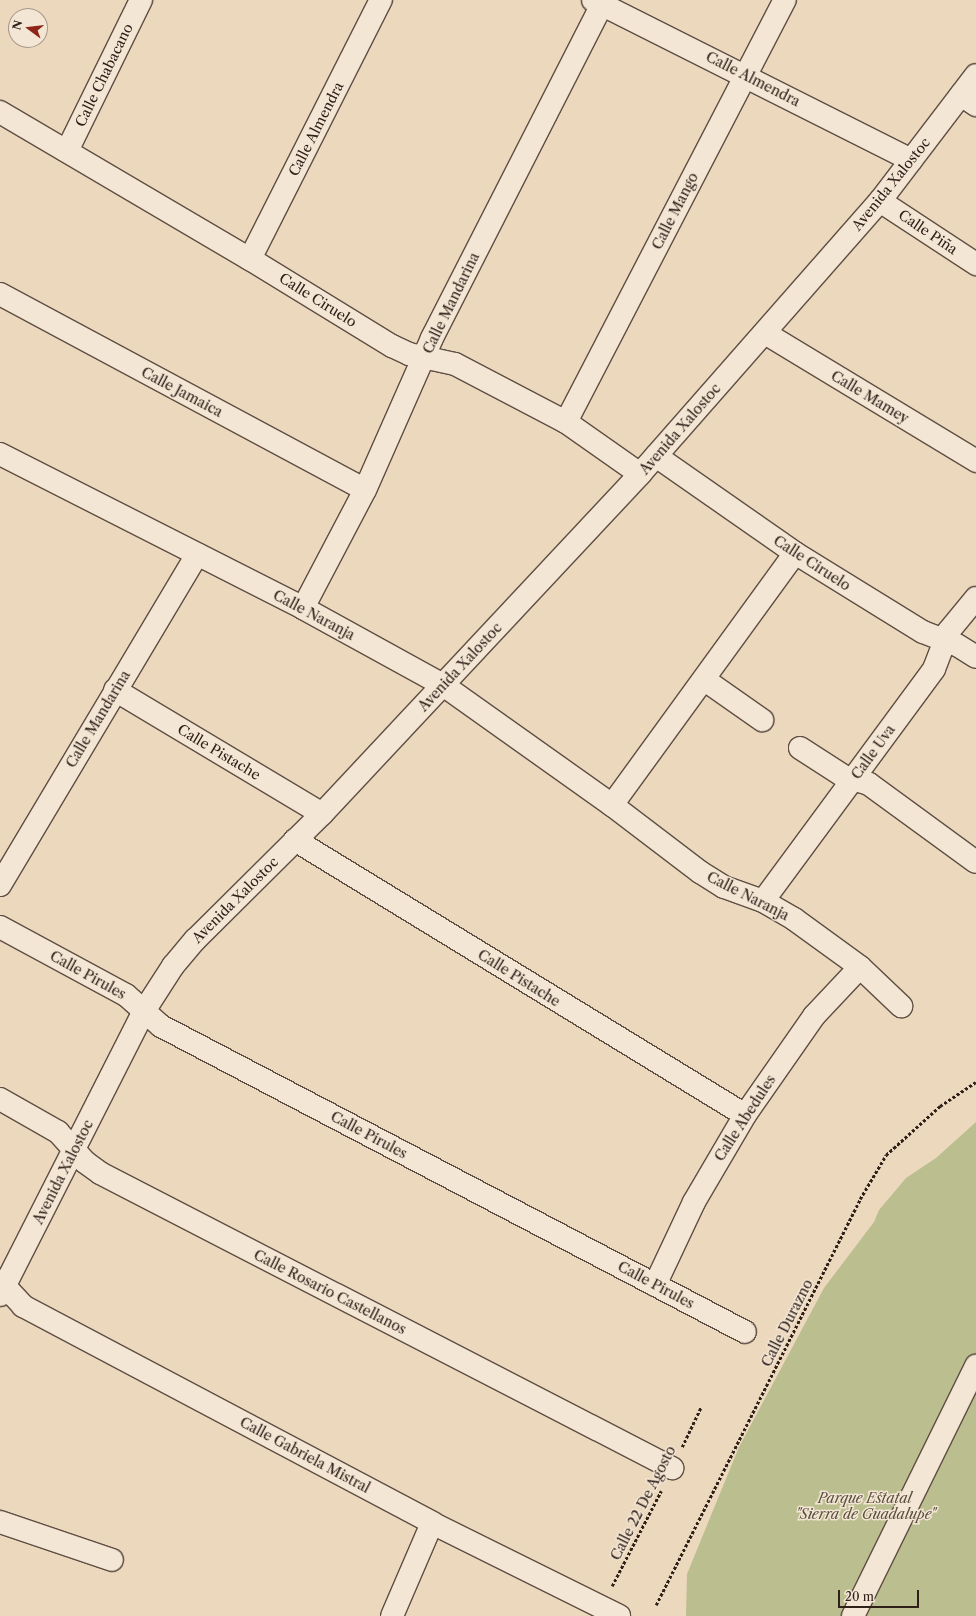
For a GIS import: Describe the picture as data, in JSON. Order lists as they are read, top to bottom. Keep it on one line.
{"streets":{"street":["Calle Chabacano","Calle Almendra","Avenida Xalostoc","Calle Mango","Calle Piña","Calle Ciruelo","Calle Mandarina","Calle Jamaica","Calle Mamey","Calle Naranja","Calle Pistache","Calle Uva","Calle Pirules","Calle Abedules","Calle Rosario Castellanos","Calle Gabriela Mistral"],"path":["Calle Durazno","Calle 22 De Agosto"]},"crossings":[["Calle Chabacano","Calle Ciruelo"],["Calle Almendra","Avenida Xalostoc"],["Calle Almendra","Calle Mango"],["Calle Almendra","Calle Ciruelo"],["Calle Almendra","Calle Mandarina"],["Avenida Xalostoc","Calle Piña"],["Avenida Xalostoc","Calle Ciruelo"],["Avenida Xalostoc","Calle Mamey"],["Avenida Xalostoc","Calle Naranja"],["Avenida Xalostoc","Calle Pistache"],["Avenida Xalostoc","Calle Pirules"],["Avenida Xalostoc","Calle Rosario Castellanos"],["Avenida Xalostoc","Calle Gabriela Mistral"],["Calle Mango","Calle Ciruelo"],["Calle Ciruelo","Calle Mandarina"],["Calle Ciruelo","Calle Uva"],["Calle Mandarina","Calle Jamaica"],["Calle Mandarina","Calle Naranja"],["Calle Mandarina","Calle Pistache"],["Calle Naranja","Calle Uva"],["Calle Naranja","Calle Abedules"],["Calle Pistache","Calle Abedules"],["Calle Pirules","Calle Abedules"],["Calle Rosario Castellanos","Calle 22 De Agosto"],["Calle Gabriela Mistral","Calle 22 De Agosto"]],"parks":["Parque Estatal \"Sierra de Guadalupe\""],"scale_bar":"20 m","north":"left"}
